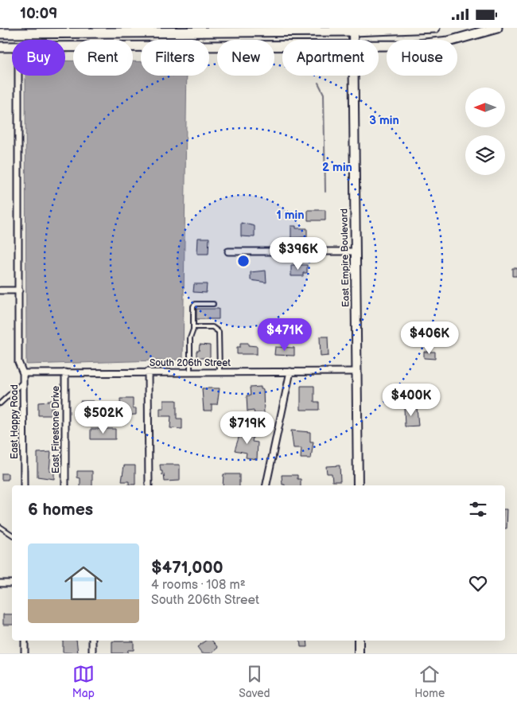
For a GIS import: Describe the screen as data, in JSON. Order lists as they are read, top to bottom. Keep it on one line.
{"streets":{"main road":["East Empire Boulevard"],"street":["South 206th Street","East Happy Road","East Firestone Drive"]},"crossings":[["East Empire Boulevard","South 206th Street"],["South 206th Street","East Happy Road"],["South 206th Street","East Firestone Drive"]],"north":"left","page":{"status":"10:09","chip":["Buy","Rent","Filters","New","Apartment","House"],"price":["$396K","$471K","$406K","$400K","$502K","$719K"],"heading":"6 homes","list":[{"name":"$471,000","note":"4 rooms · 108 m² · South 206th Street"}],"tabs":["Map","Saved","Home"]},"rings":["3 min","2 min","1 min"]}
